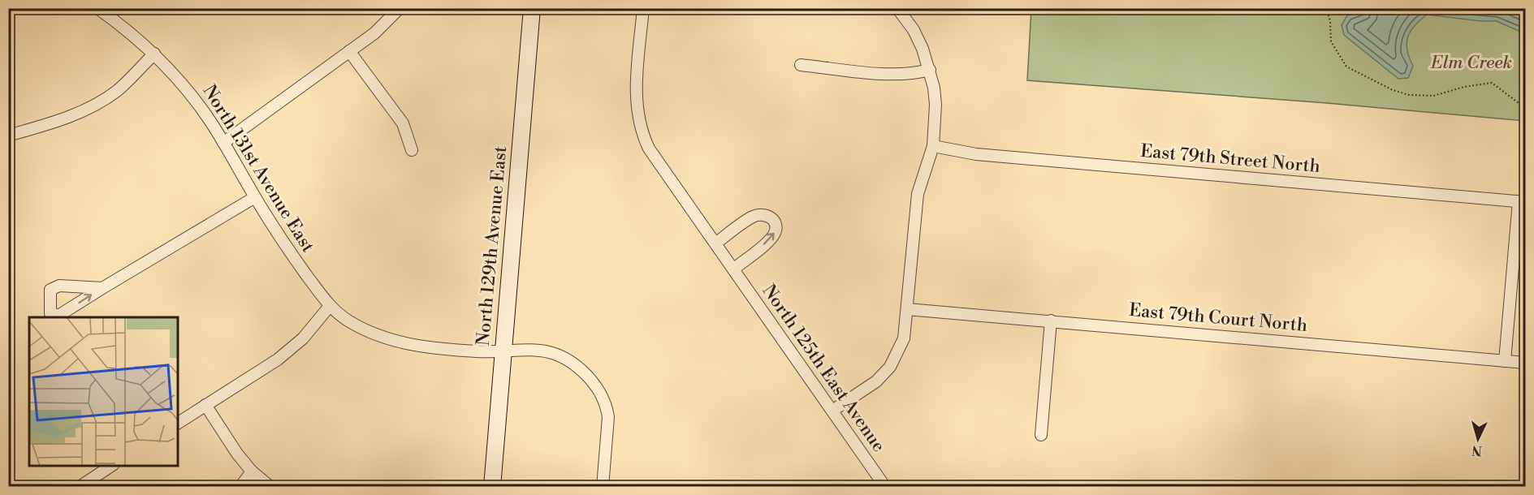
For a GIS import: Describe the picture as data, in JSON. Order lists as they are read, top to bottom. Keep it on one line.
{"streets":{"main road":["North 129th Avenue East"],"street":["East 79th Street North","North 131st Avenue East","East 79th Court North","North 125th East Avenue"]},"crossings":[["North 131st Avenue East","North 129th Avenue East"]],"parks":["Elm Creek"],"north":"bottom"}
